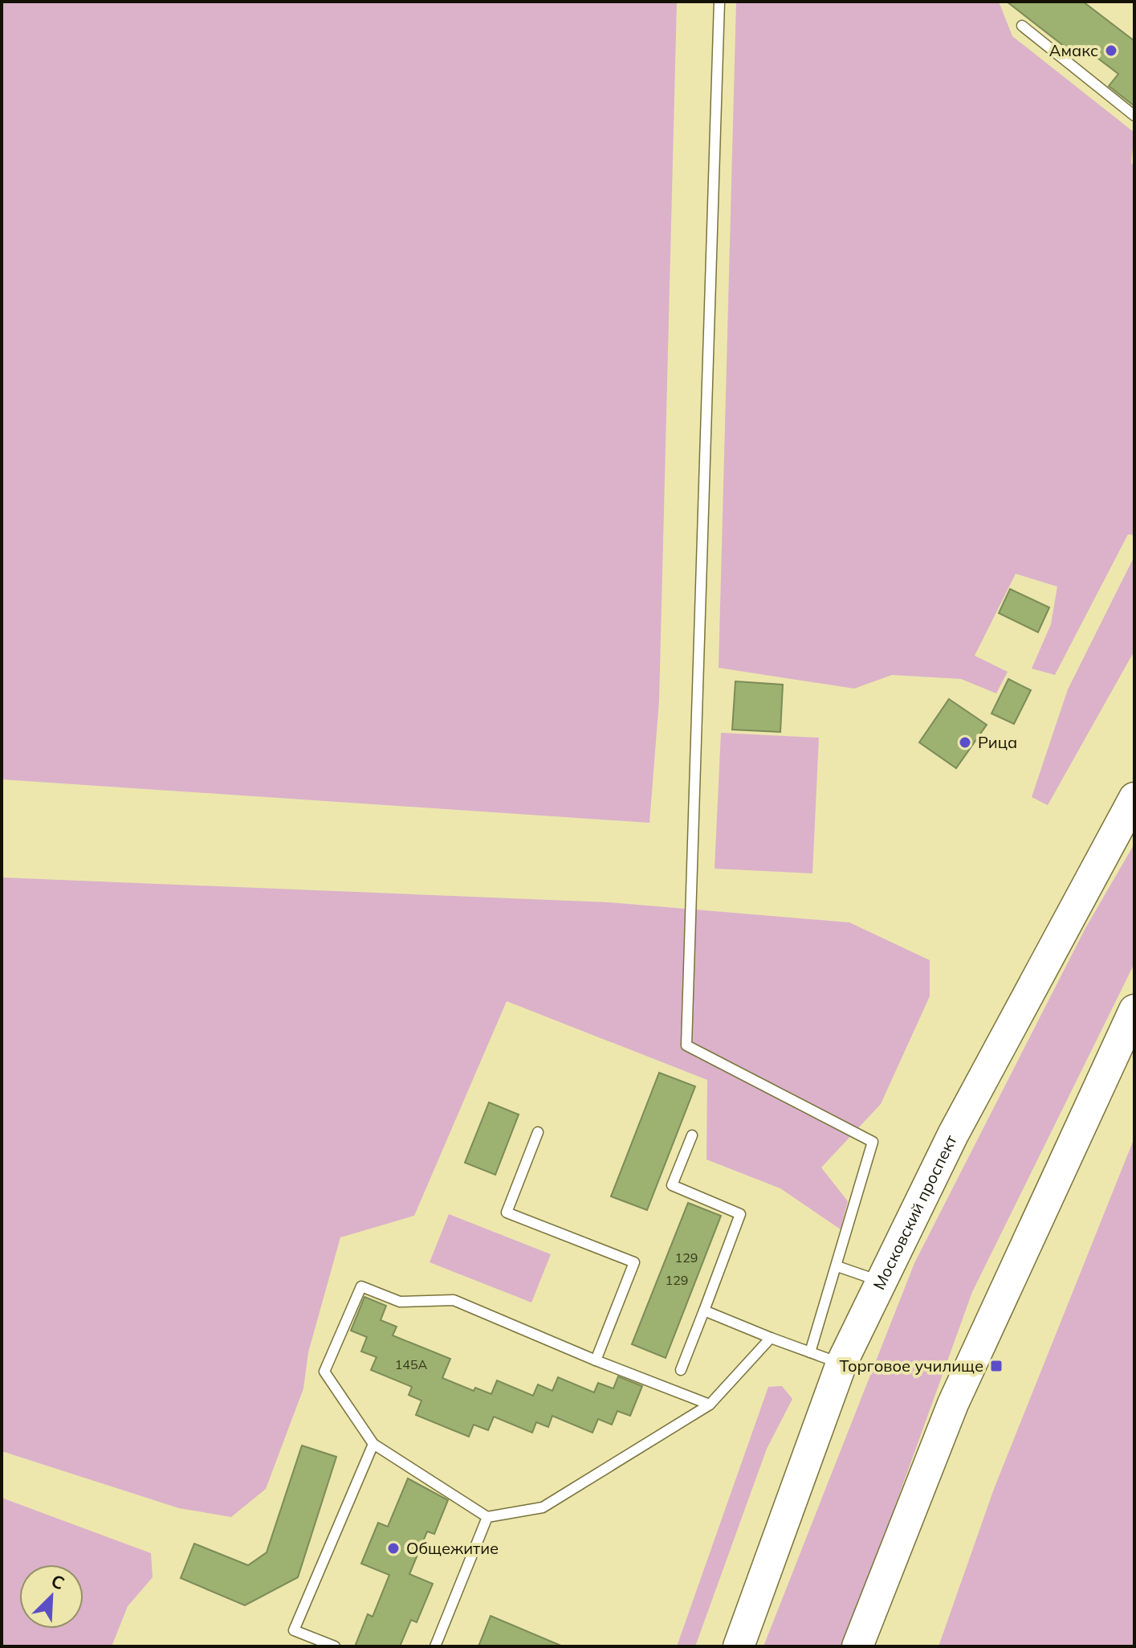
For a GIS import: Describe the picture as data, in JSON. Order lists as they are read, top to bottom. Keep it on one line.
{"streets":{"main road":["Московский проспект"]},"places":{"other":["Амакс","Рица","Общежитие"],"transit":["Торговое училище"]},"house_numbers":["129","129","145А"],"north":"top right"}
